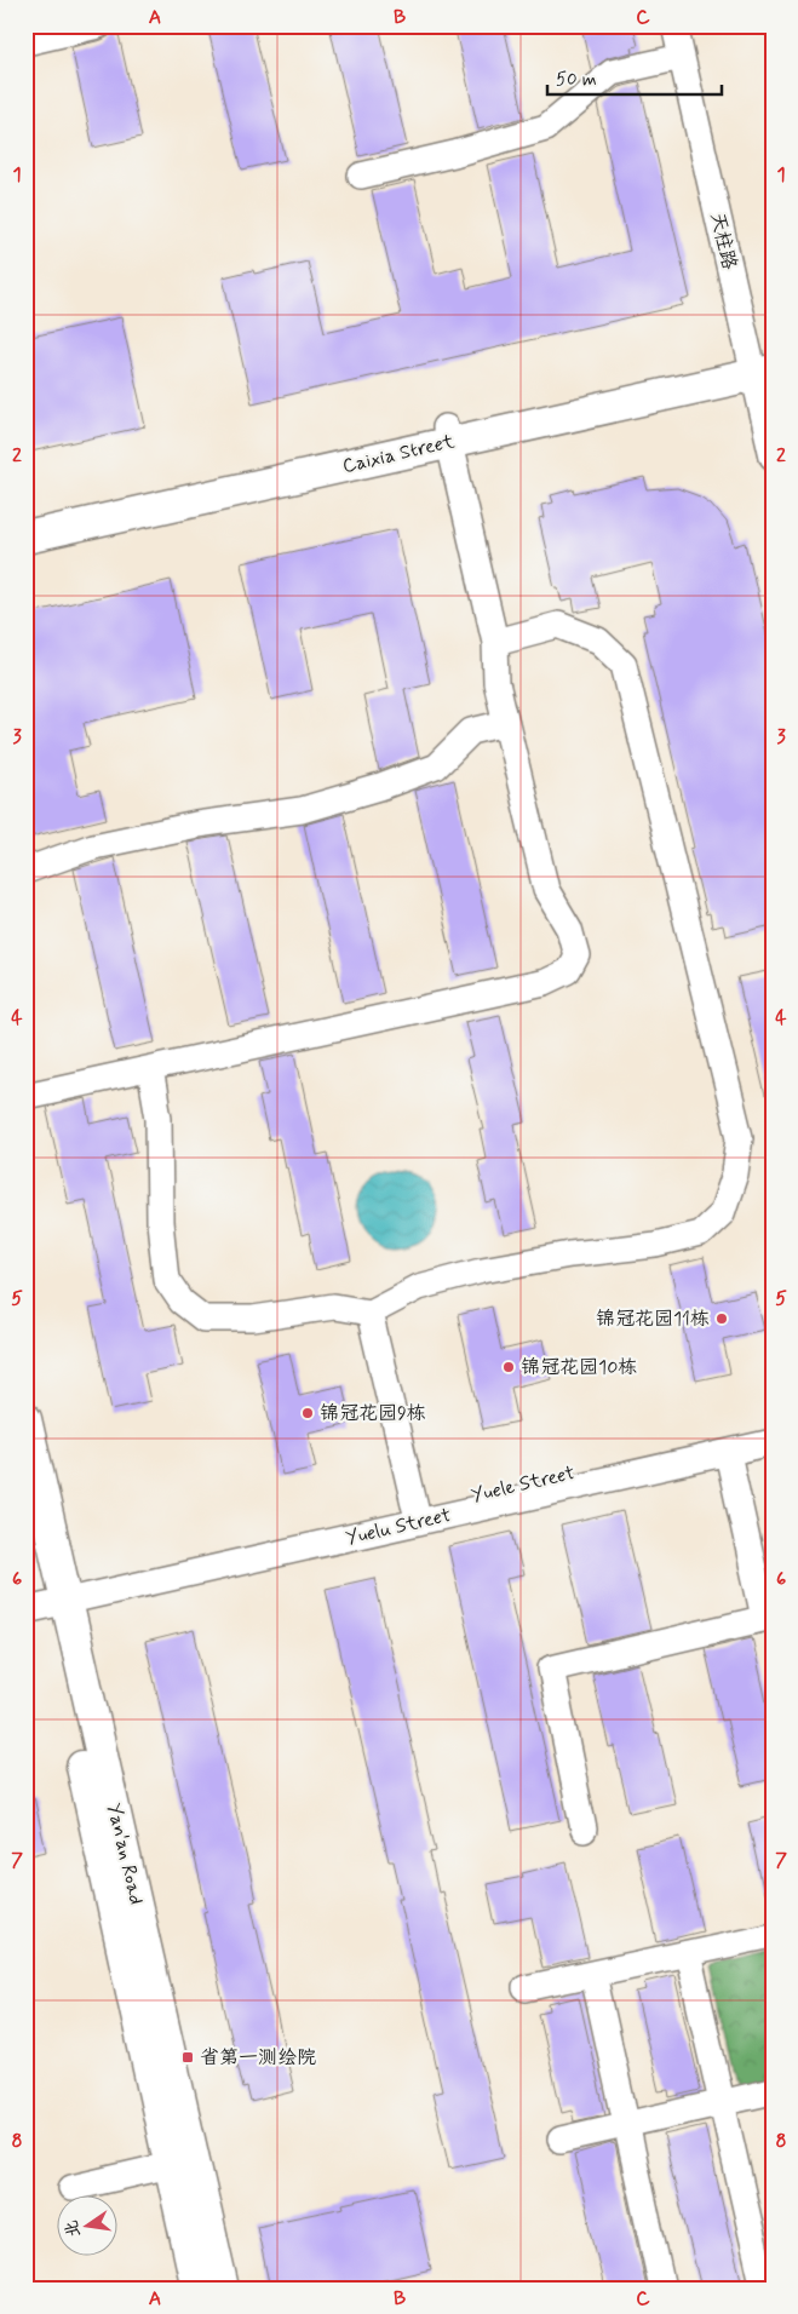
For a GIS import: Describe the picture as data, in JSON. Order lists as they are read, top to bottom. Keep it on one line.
{"streets":{"main road":["Caixia Street","Yan'an Road"],"street":["天柱路","Yuele Street","Yuelu Street"]},"crossings":[["天柱路","Caixia Street"],["Yuele Street","Yuelu Street"],["Yuele Street","Yan'an Road"],["Yuelu Street","Yan'an Road"]],"places":{"other":["锦冠花园11栋","锦冠花园10栋","锦冠花园9栋"],"transit":["省第一测绘院"]},"scale_bar":"50 m","north":"left","grid":{"columns":["A","B","C"],"rows":["1","2","3","4","5","6","7","8"]}}
